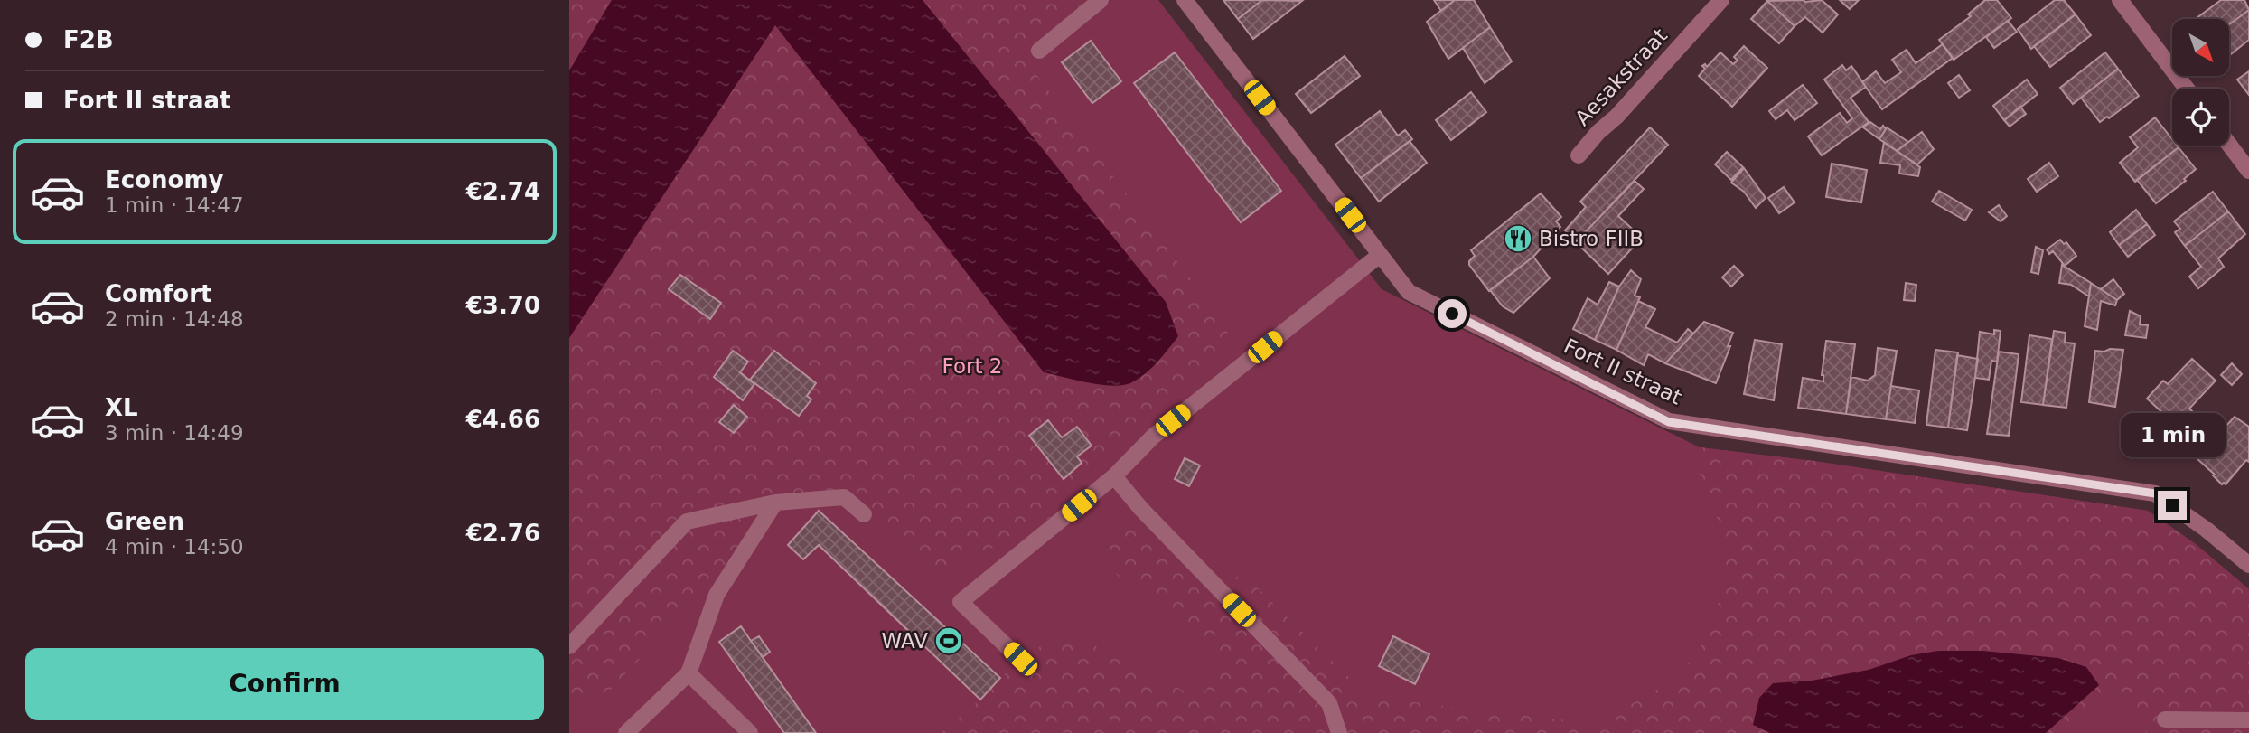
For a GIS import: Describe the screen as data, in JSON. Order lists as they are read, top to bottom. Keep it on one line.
{"streets":{"street":["Aesakstraat","Fort II straat"]},"parks":["Fort 2"],"places":{"restaurant":["Bistro FIIB"],"sports":["WAV"]},"north":"bottom right","page":{"banner":["F2B","Fort II straat"],"list":[{"name":"Economy","note":"1 min · 14:47","value":"€2.74"},{"name":"Comfort","note":"2 min · 14:48","value":"€3.70"},{"name":"XL","note":"3 min · 14:49","value":"€4.66"},{"name":"Green","note":"4 min · 14:50","value":"€2.76"}],"bubble":"1 min","buttons":"Confirm"}}
